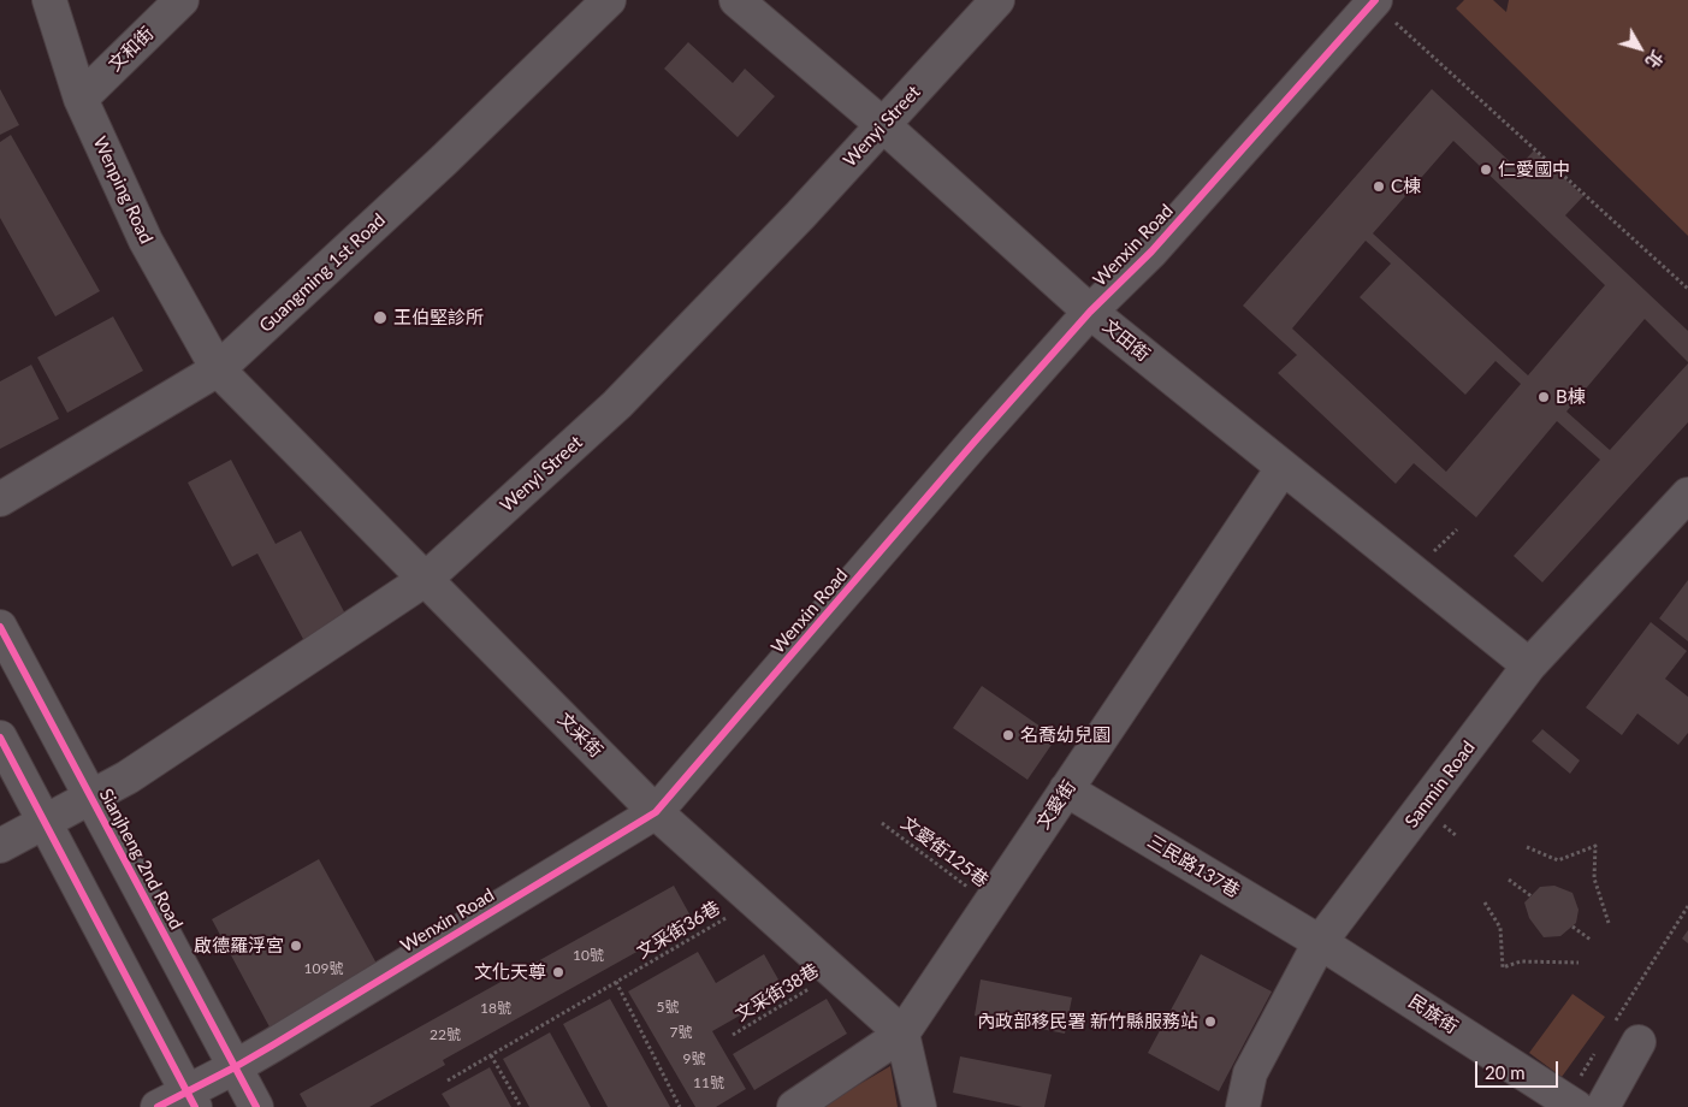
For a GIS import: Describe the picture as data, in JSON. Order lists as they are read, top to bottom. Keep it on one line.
{"streets":{"street":["文和街","Wenyi Street","Wenping Road","Wenxin Road","Guangming 1st Road","文田街","文采街","Sanmin Road","文愛街","Sianjheng 2nd Road","三民路137巷","民族街"],"path":["文愛街125巷","文采街36巷","文采街38巷"]},"crossings":[["文和街","Wenping Road"],["Wenyi Street","文田街"],["Wenyi Street","文采街"],["Wenyi Street","Sianjheng 2nd Road"],["Wenping Road","Guangming 1st Road"],["Wenping Road","文采街"],["Wenxin Road","文田街"],["Wenxin Road","文采街"],["Wenxin Road","Sianjheng 2nd Road"],["Guangming 1st Road","文采街"],["文田街","Sanmin Road"],["文田街","文愛街"],["文采街","文愛街"],["文采街","文采街36巷"],["文采街","文采街38巷"],["Sanmin Road","三民路137巷"],["Sanmin Road","民族街"],["文愛街","文愛街125巷"],["文愛街","三民路137巷"],["三民路137巷","民族街"]],"places":["仁愛國中","C棟","王伯堅診所","B棟","名喬幼兒園","啟德羅浮宮","文化天尊","內政部移民署 新竹縣服務站"],"house_numbers":["10號","109號","5號","18號","7號","22號","9號","11號"],"scale_bar":"20 m","north":"bottom right"}
